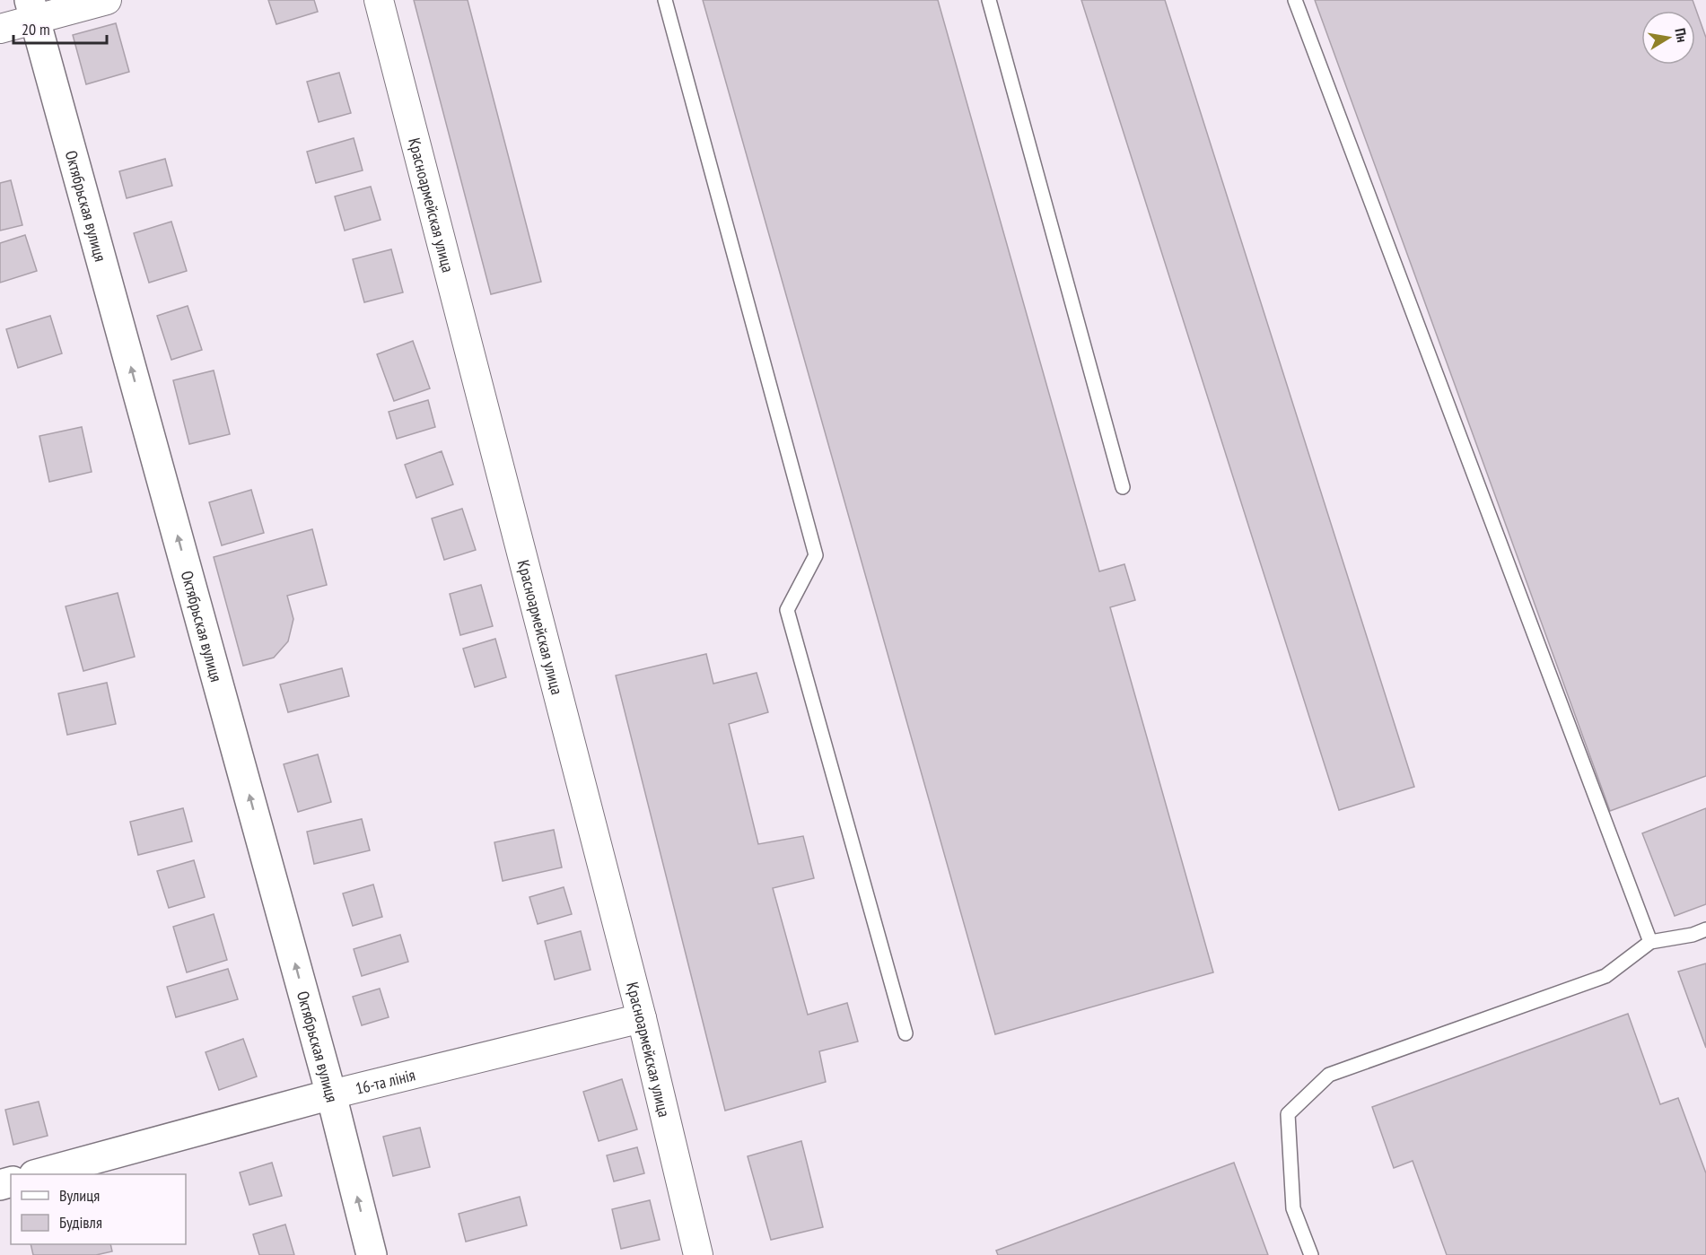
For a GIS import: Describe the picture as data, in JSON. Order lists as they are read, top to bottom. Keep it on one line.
{"streets":{"main road":["Октябрьская вулиця","16-та лінія"],"street":["Красноармейская улица"]},"crossings":[["Красноармейская улица","16-та лінія"],["Октябрьская вулиця","16-та лінія"]],"one_way":["Октябрьская вулиця"],"legend":["Вулиця","Будівля"],"scale_bar":"20 m","north":"right"}
